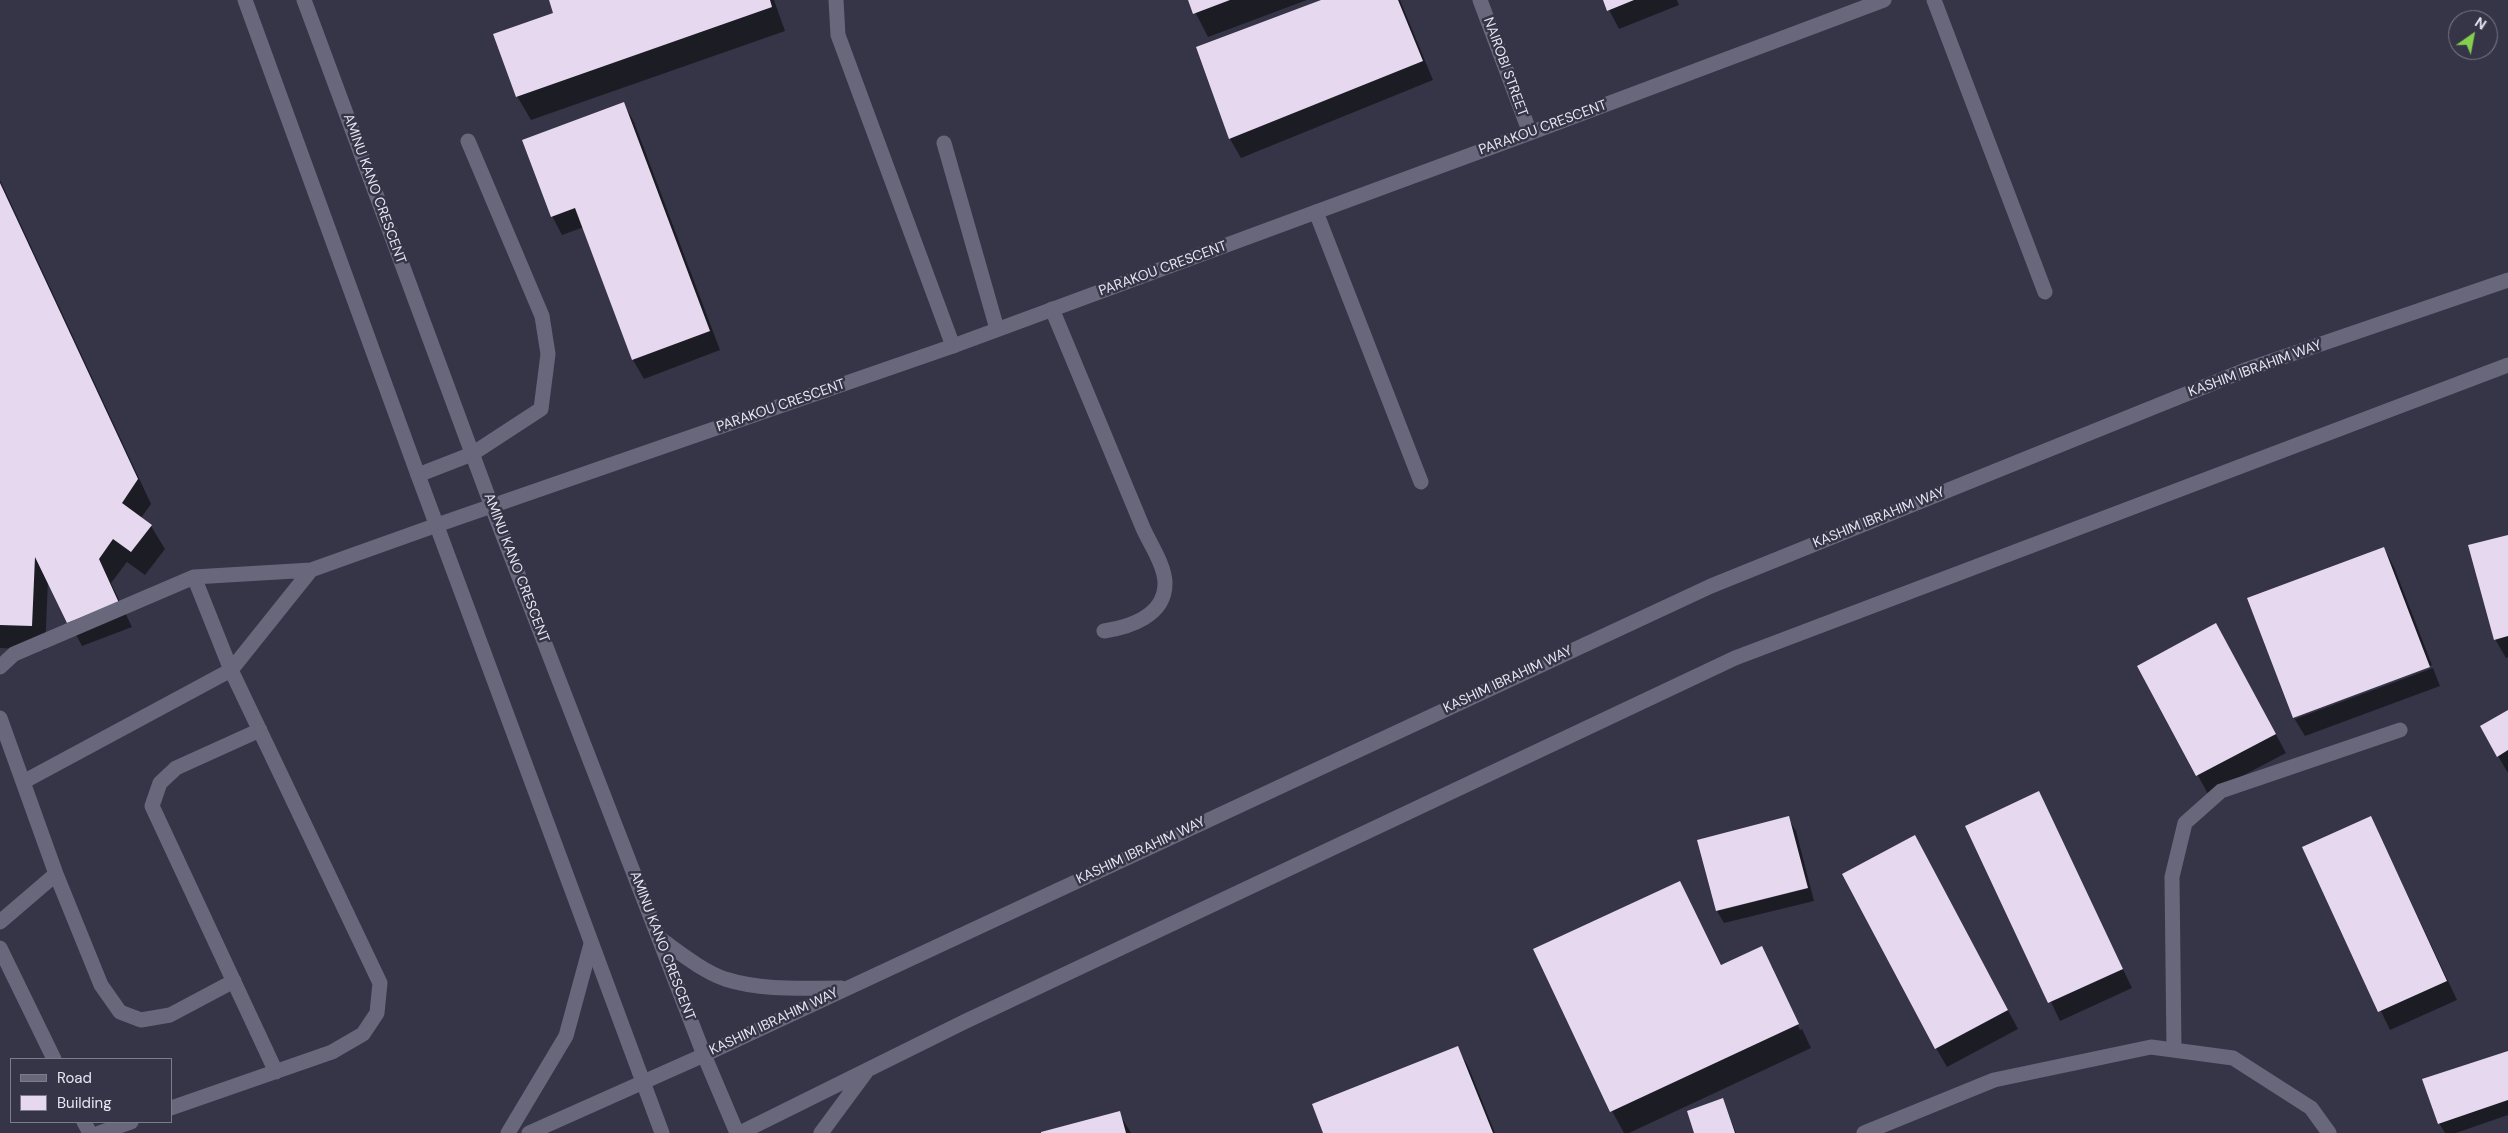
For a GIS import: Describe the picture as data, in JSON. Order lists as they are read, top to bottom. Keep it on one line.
{"streets":{"street":["NAIROBI STREET","PARAKOU CRESCENT","AMINU KANO CRESCENT","KASHIM IBRAHIM WAY"]},"crossings":[["NAIROBI STREET","PARAKOU CRESCENT"],["PARAKOU CRESCENT","AMINU KANO CRESCENT"],["AMINU KANO CRESCENT","KASHIM IBRAHIM WAY"]],"legend":["Road","Building"],"north":"top right"}
